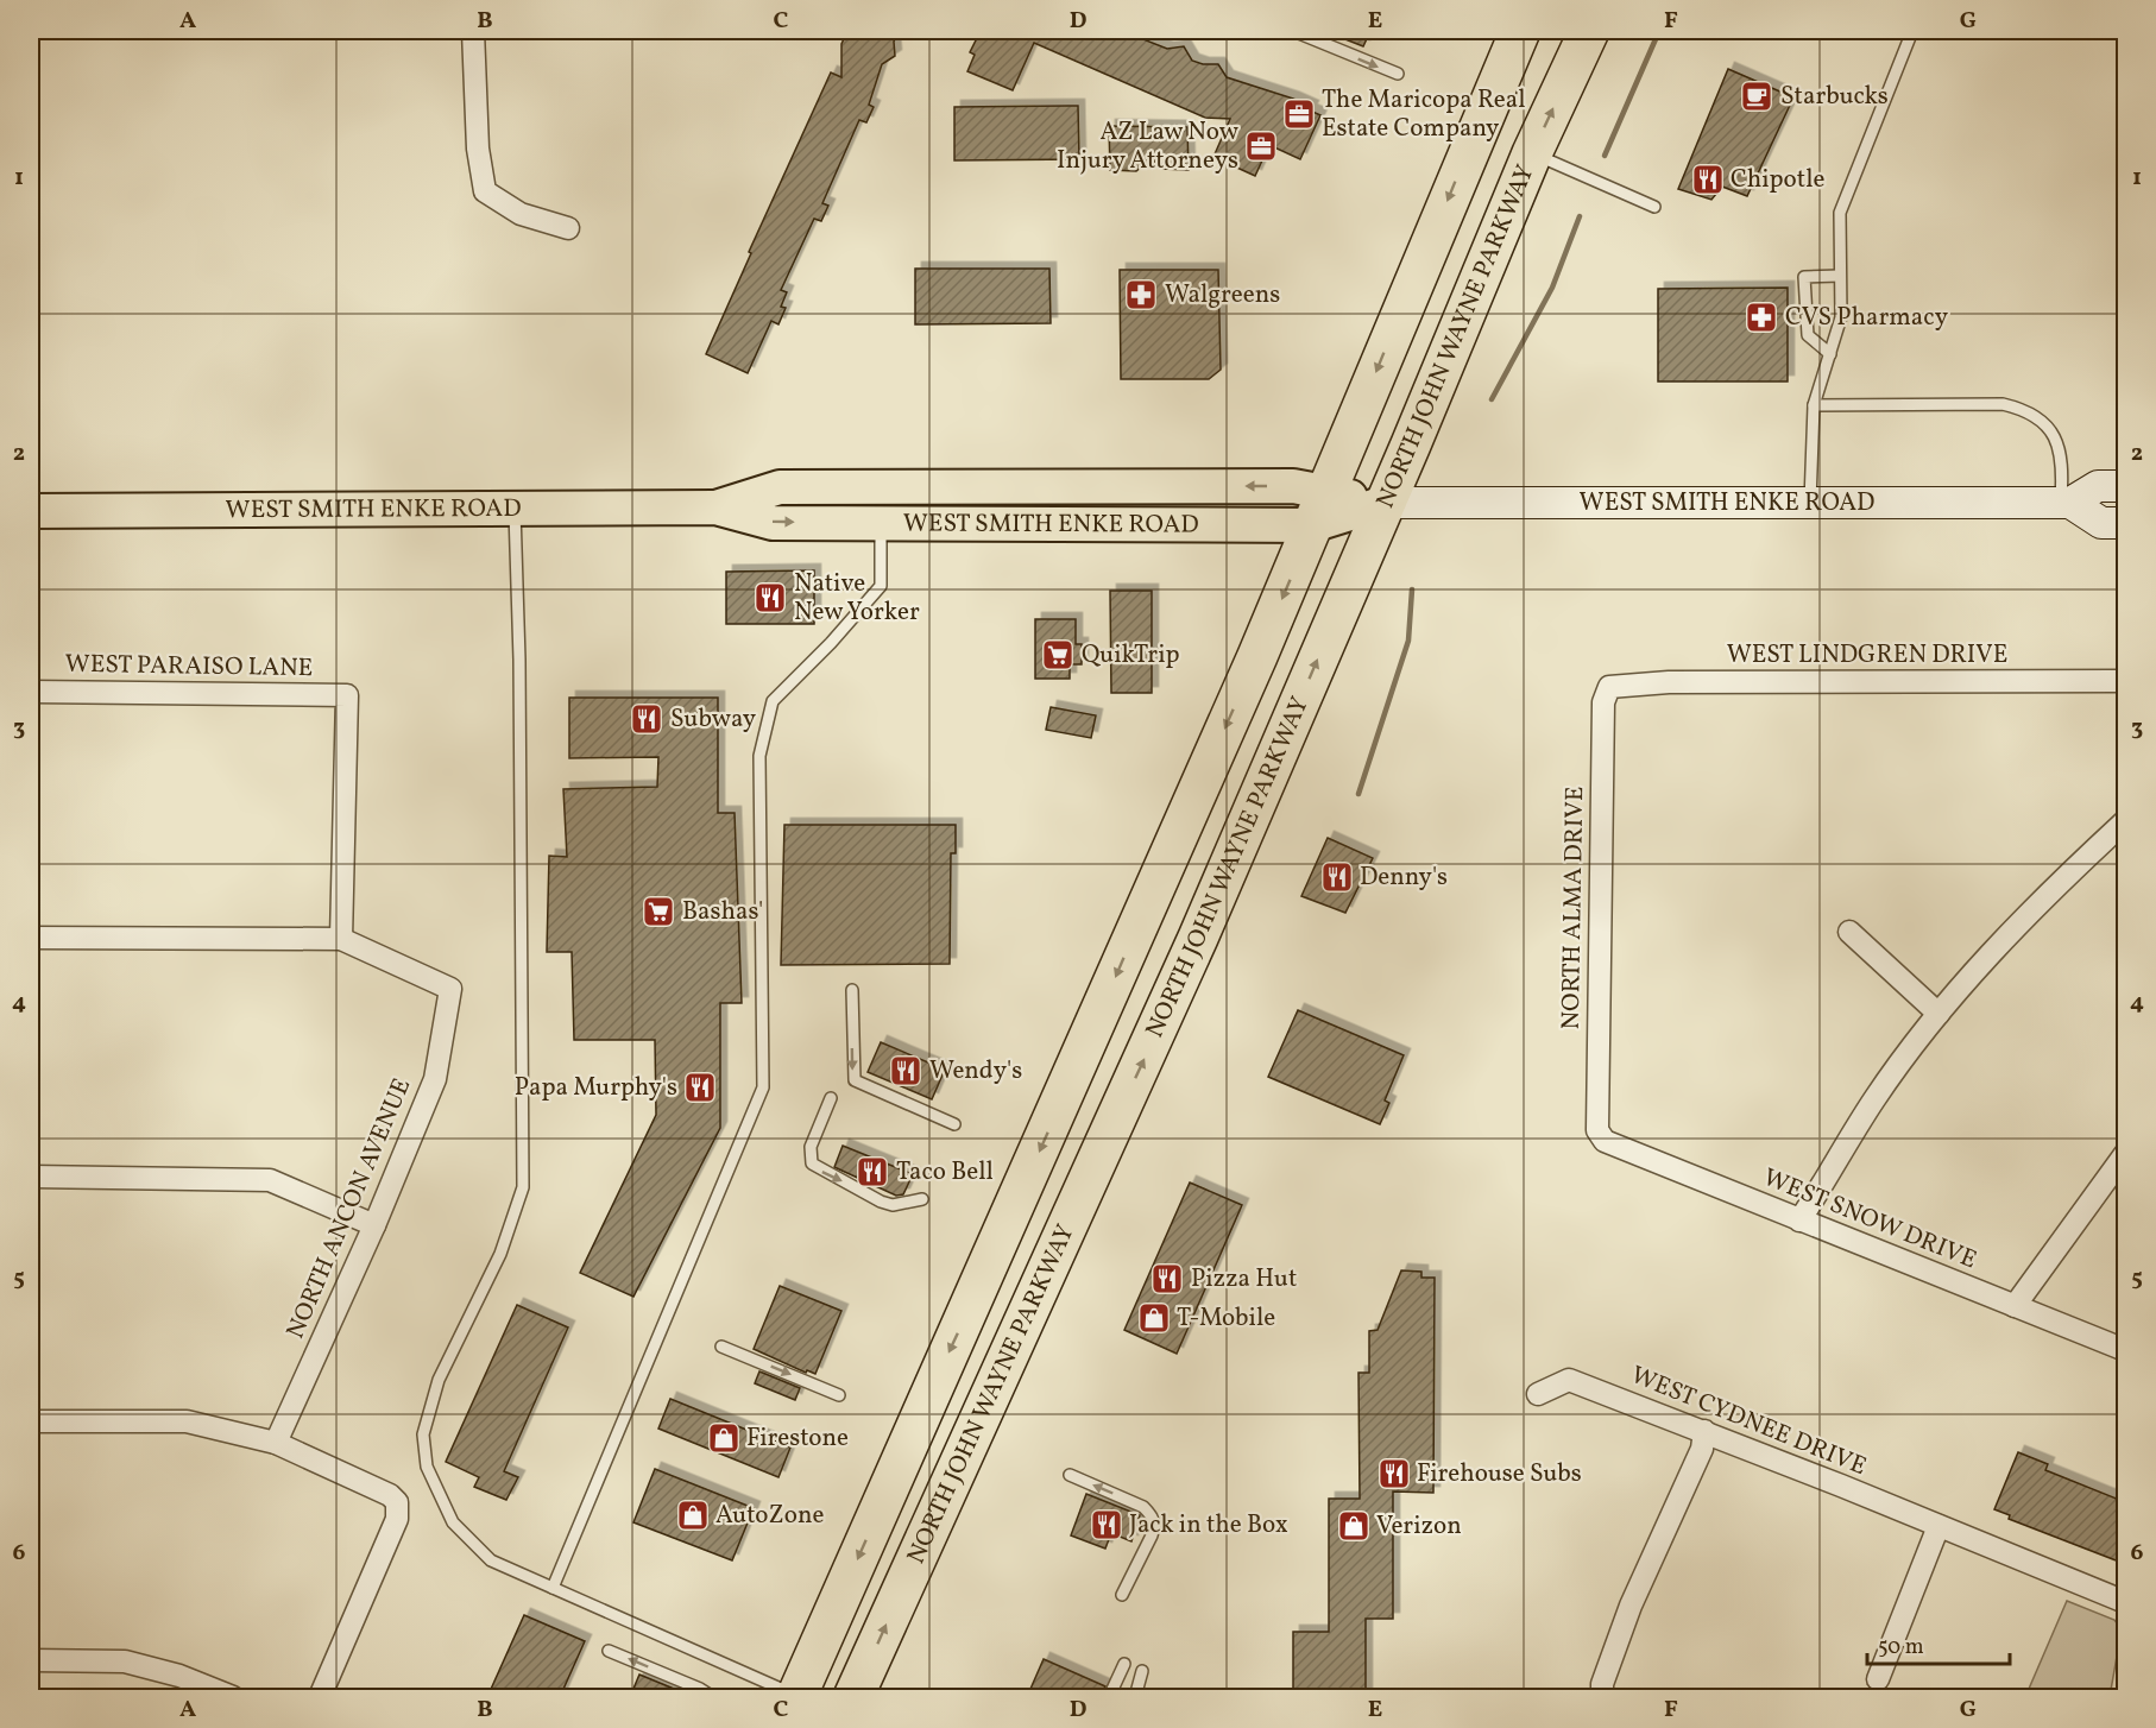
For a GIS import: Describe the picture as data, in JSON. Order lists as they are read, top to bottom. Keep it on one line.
{"streets":{"highway":["NORTH JOHN WAYNE PARKWAY"],"main road":["WEST SMITH ENKE ROAD"],"street":["WEST LINDGREN DRIVE","WEST PARAISO LANE","NORTH ALMA DRIVE","NORTH ANCON AVENUE","WEST SNOW DRIVE","WEST CYDNEE DRIVE"]},"crossings":[["NORTH JOHN WAYNE PARKWAY","WEST SMITH ENKE ROAD"],["WEST LINDGREN DRIVE","NORTH ALMA DRIVE"],["WEST PARAISO LANE","NORTH ANCON AVENUE"],["NORTH ALMA DRIVE","WEST SNOW DRIVE"]],"places":{"cafe":["Starbucks"],"office":["The Maricopa Real Estate Company","AZ Law Now Injury Attorneys"],"restaurant":["Chipotle","Native New Yorker","Subway","Denny's","Wendy's","Papa Murphy's","Taco Bell","Pizza Hut","Firehouse Subs","Jack in the Box"],"pharmacy":["Walgreens","CVS Pharmacy"],"supermarket":["QuikTrip","Bashas'"],"shop":["T-Mobile","Firestone","AutoZone","Verizon"]},"scale_bar":"50 m","grid":{"columns":["A","B","C","D","E","F","G"],"rows":["1","2","3","4","5","6"]}}
